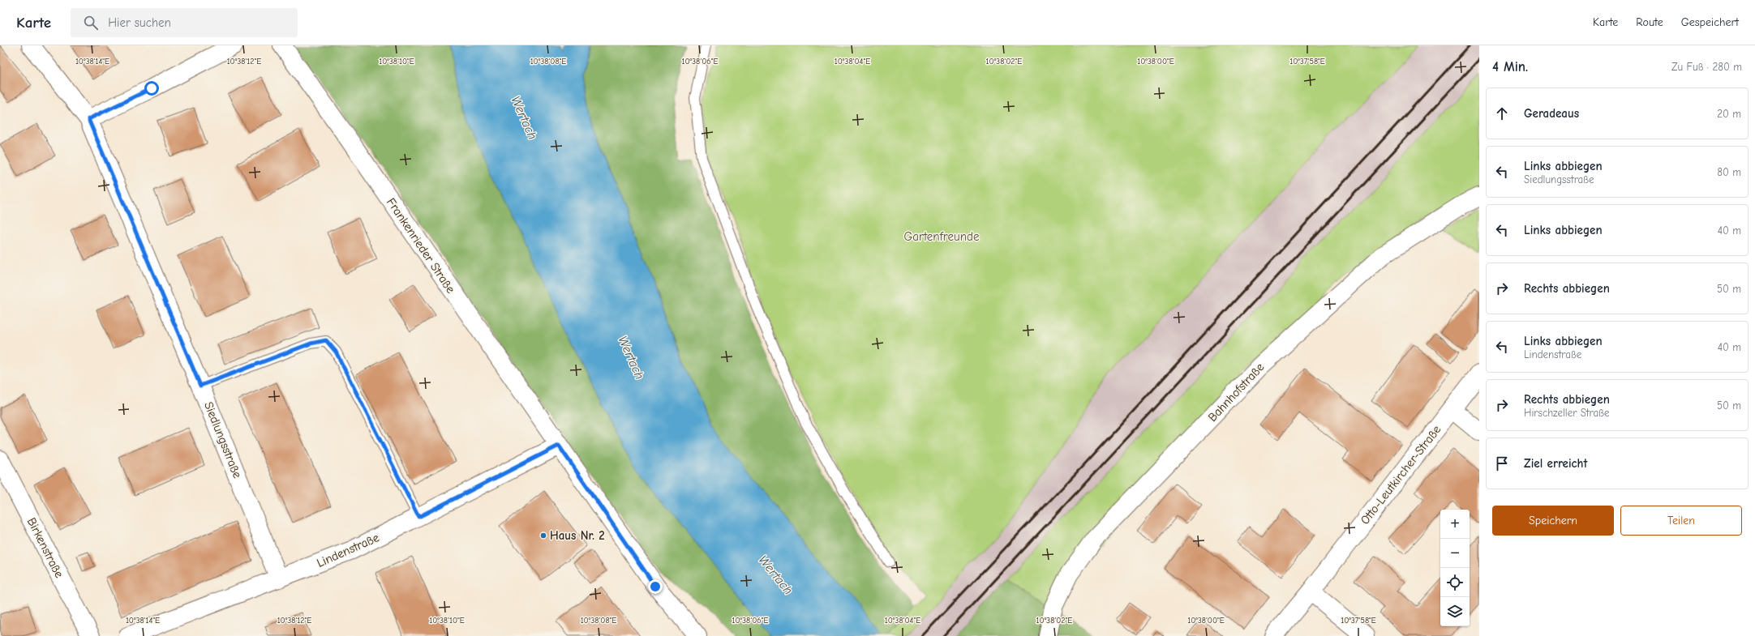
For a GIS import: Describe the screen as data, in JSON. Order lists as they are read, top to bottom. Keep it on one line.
{"streets":{"street":["Frankenrieder Straße","Bahnhofstraße","Siedlungsstraße","Otto-Leutkircher-Straße","Birkenstraße","Lindenstraße"]},"crossings":[["Frankenrieder Straße","Lindenstraße"],["Siedlungsstraße","Lindenstraße"]],"water":["Wertach"],"parks":["Gartenfreunde"],"places":["Haus Nr. 2"],"page":{"header":"Karte","search":"Hier suchen","nav":["Karte","Route","Gespeichert"],"heading":["4 Min.","Zu Fuß · 280 m"],"list":[["Geradeaus","20 m"],["Links abbiegen","Siedlungsstraße","80 m"],["Links abbiegen","40 m"],["Rechts abbiegen","50 m"],["Links abbiegen","Lindenstraße","40 m"],["Rechts abbiegen","Hirschzeller Straße","50 m"],"Ziel erreicht"],"buttons":["Speichern","Teilen"],"map_buttons":["+","−"]},"coordinates":["10°38'14\"E","10°38'12\"E","10°38'10\"E","10°38'06\"E","10°38'08\"E","10°38'04\"E","10°38'02\"E","10°38'00\"E","10°37'58\"E"]}
